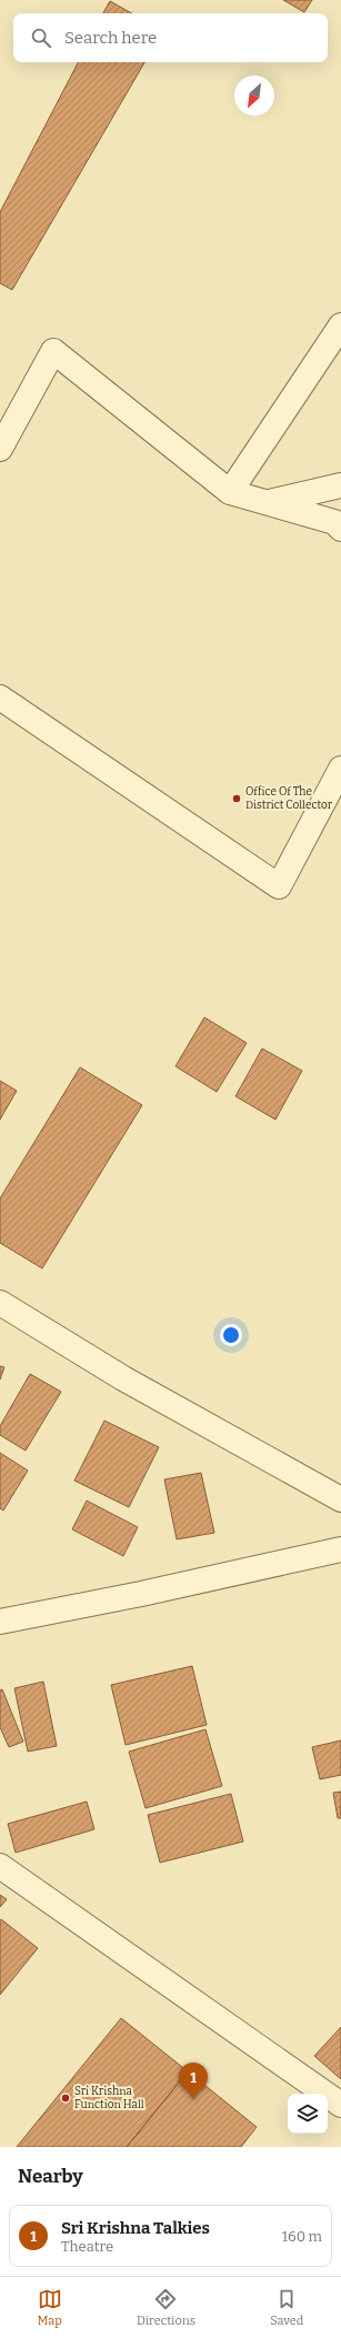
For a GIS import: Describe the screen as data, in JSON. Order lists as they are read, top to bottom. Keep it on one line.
{"places":["Office Of The District Collector","Sri Krishna Function Hall"],"north":"bottom left","page":{"search":"Search here","pins":"1","heading":"Nearby","list":[{"mark":"1","name":"Sri Krishna Talkies","note":"Theatre","value":"160 m"}],"nav":["Map","Directions","Saved"]}}
